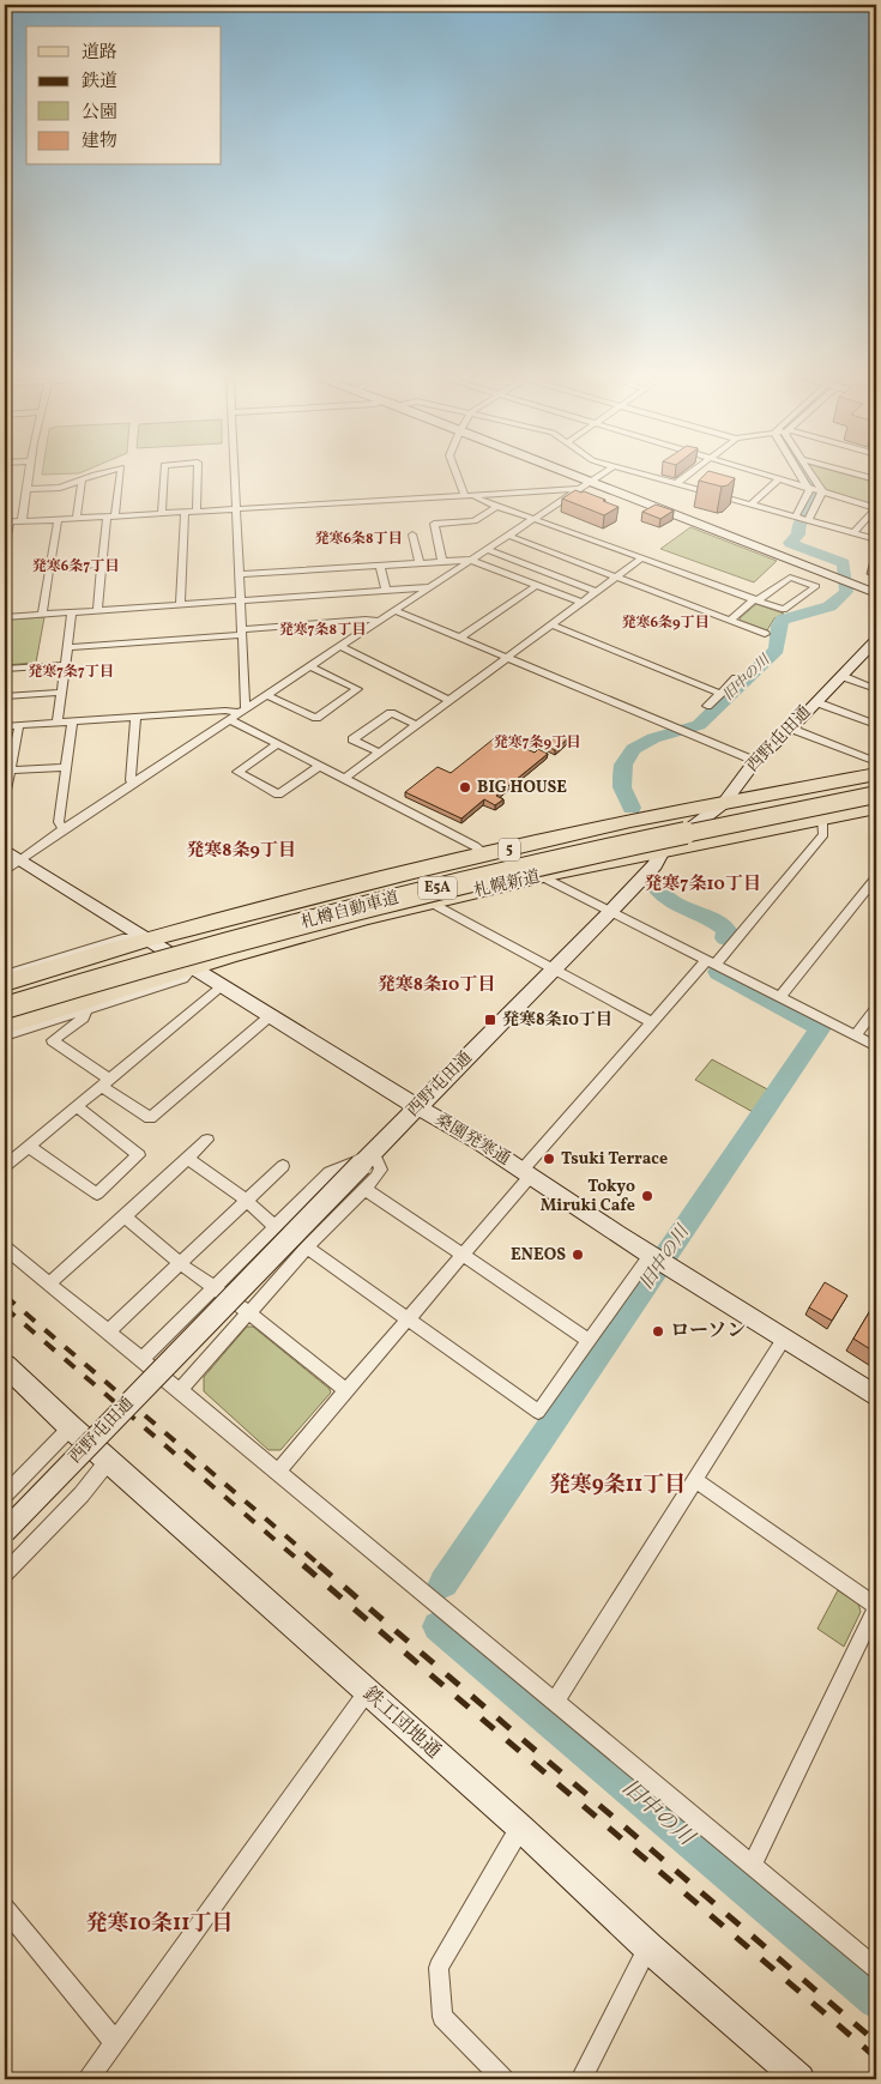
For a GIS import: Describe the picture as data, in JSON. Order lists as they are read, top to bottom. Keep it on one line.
{"streets":{"highway":["5","札幌新道","E5A","札樽自動車道"],"street":["西野屯田通","桑園発寒通","鉄工団地通"]},"crossings":[["西野屯田通","札幌新道"],["西野屯田通","桑園発寒通"],["札幌新道","桑園発寒通"]],"districts":["発寒6条8丁目","発寒6条7丁目","発寒6条9丁目","発寒7条8丁目","発寒7条7丁目","発寒7条9丁目","発寒8条9丁目","発寒7条10丁目","発寒8条10丁目","発寒9条11丁目","発寒10条11丁目"],"water":["旧中の川"],"places":{"other":["BIG HOUSE","Tsuki Terrace","Tokyo Miruki Cafe","ENEOS","ローソン"],"transit":["発寒8条10丁目"]},"legend":["道路","鉄道","公園","建物"]}
